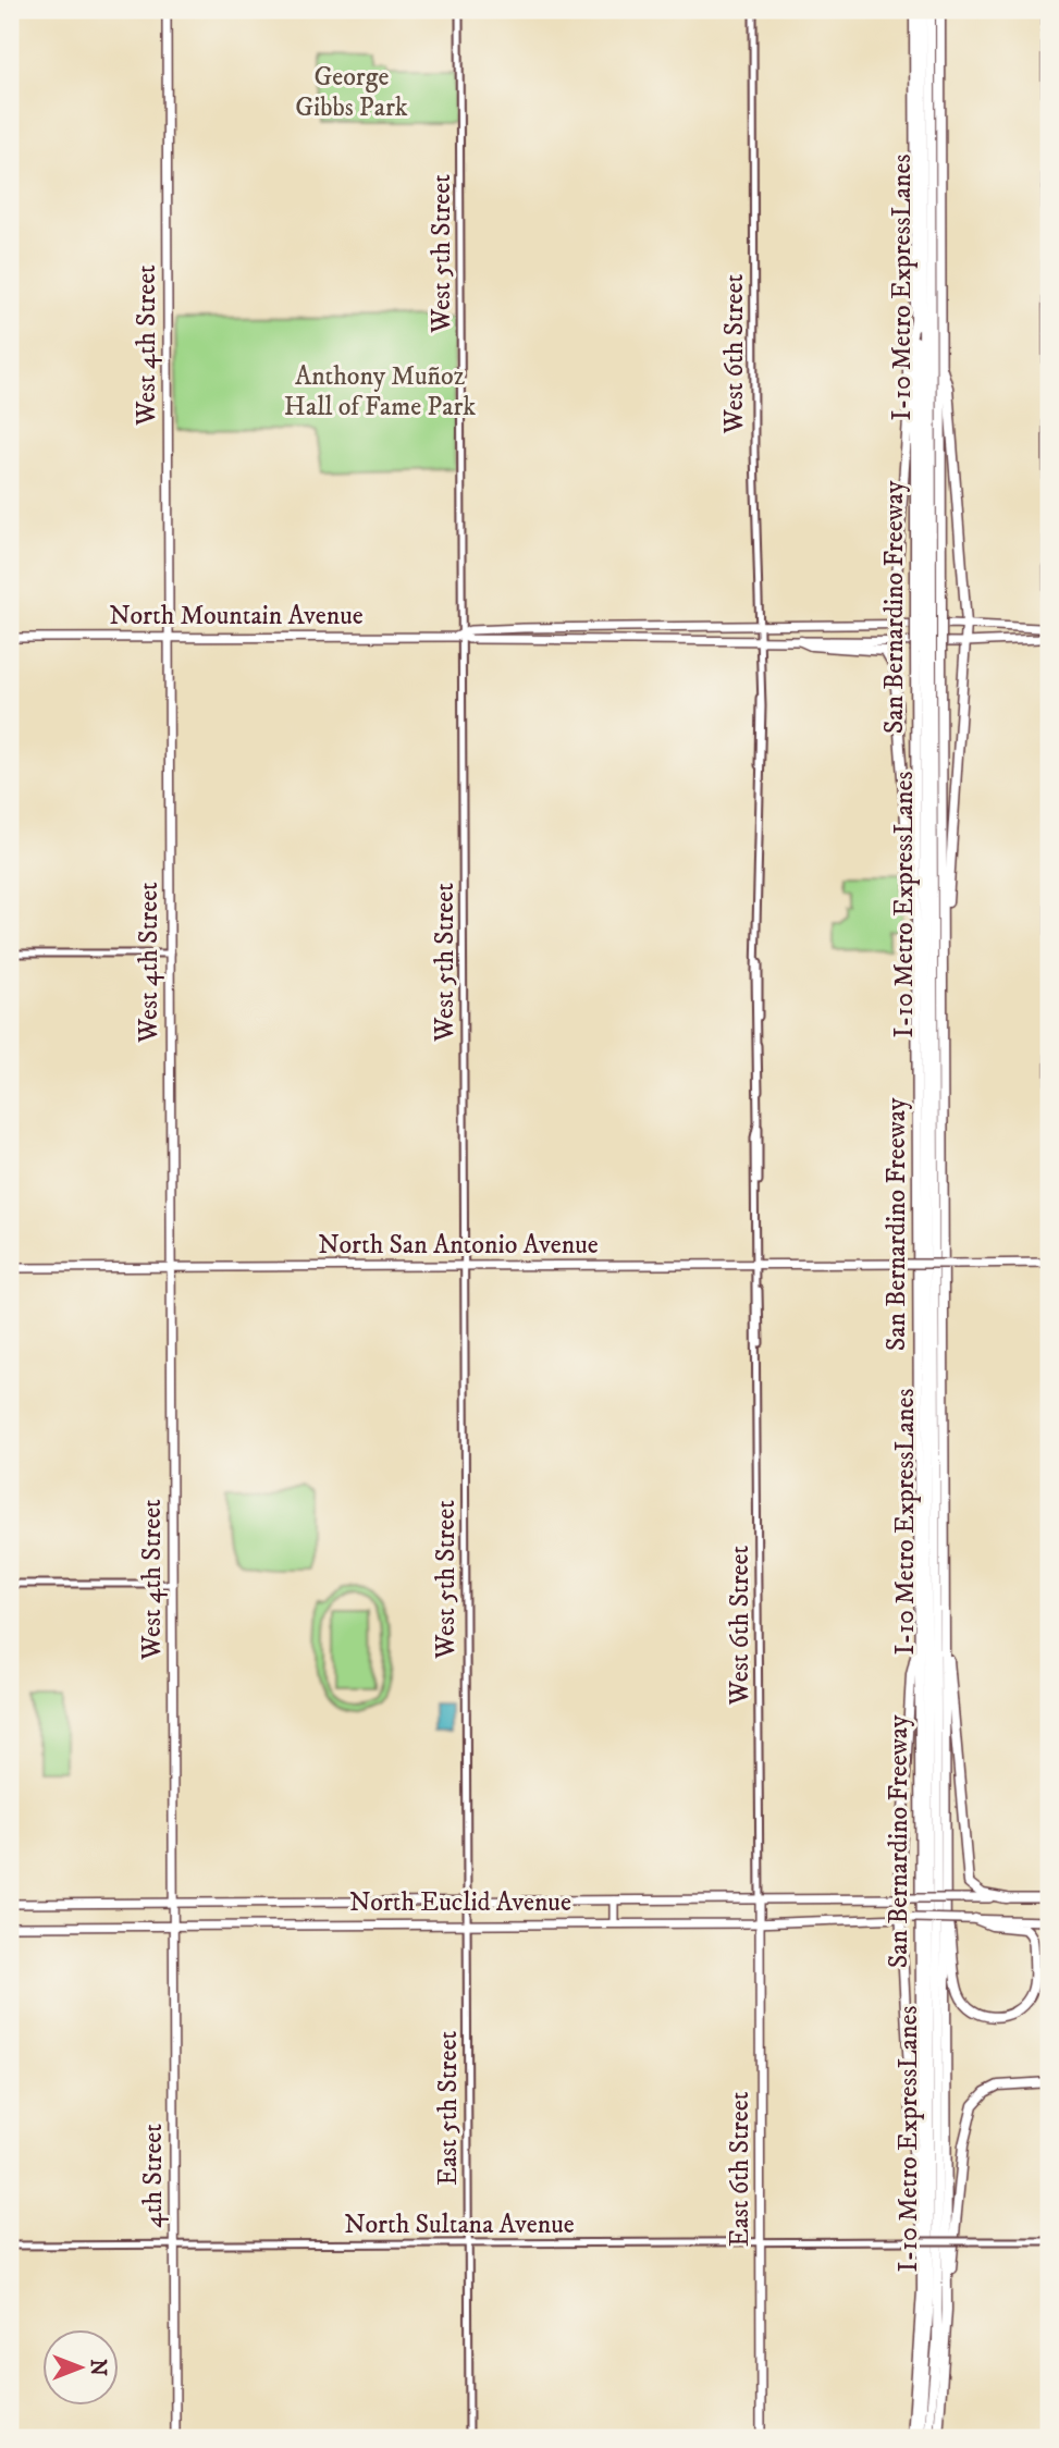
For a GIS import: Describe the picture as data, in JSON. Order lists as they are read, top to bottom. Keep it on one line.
{"streets":{"highway":["I-10 Metro ExpressLanes","San Bernardino Freeway"],"main road":["West 4th Street","North Mountain Avenue","North San Antonio Avenue","North Euclid Avenue","East 6th Street","4th Street"],"street":["West 5th Street","West 6th Street","East 5th Street","North Sultana Avenue"]},"crossings":[["West 5th Street","North Mountain Avenue"],["West 5th Street","North San Antonio Avenue"],["West 5th Street","North Euclid Avenue"],["West 5th Street","East 5th Street"],["I-10 Metro ExpressLanes","San Bernardino Freeway"],["West 4th Street","North Mountain Avenue"],["West 4th Street","North San Antonio Avenue"],["West 4th Street","North Euclid Avenue"],["West 4th Street","4th Street"],["West 6th Street","North Mountain Avenue"],["West 6th Street","North San Antonio Avenue"],["West 6th Street","North Euclid Avenue"],["West 6th Street","East 6th Street"],["North Euclid Avenue","East 5th Street"],["North Euclid Avenue","East 6th Street"],["North Euclid Avenue","4th Street"],["East 5th Street","North Sultana Avenue"],["East 6th Street","North Sultana Avenue"],["4th Street","North Sultana Avenue"]],"parks":["George Gibbs Park","Anthony Muñoz Hall of Fame Park"],"north":"right"}
